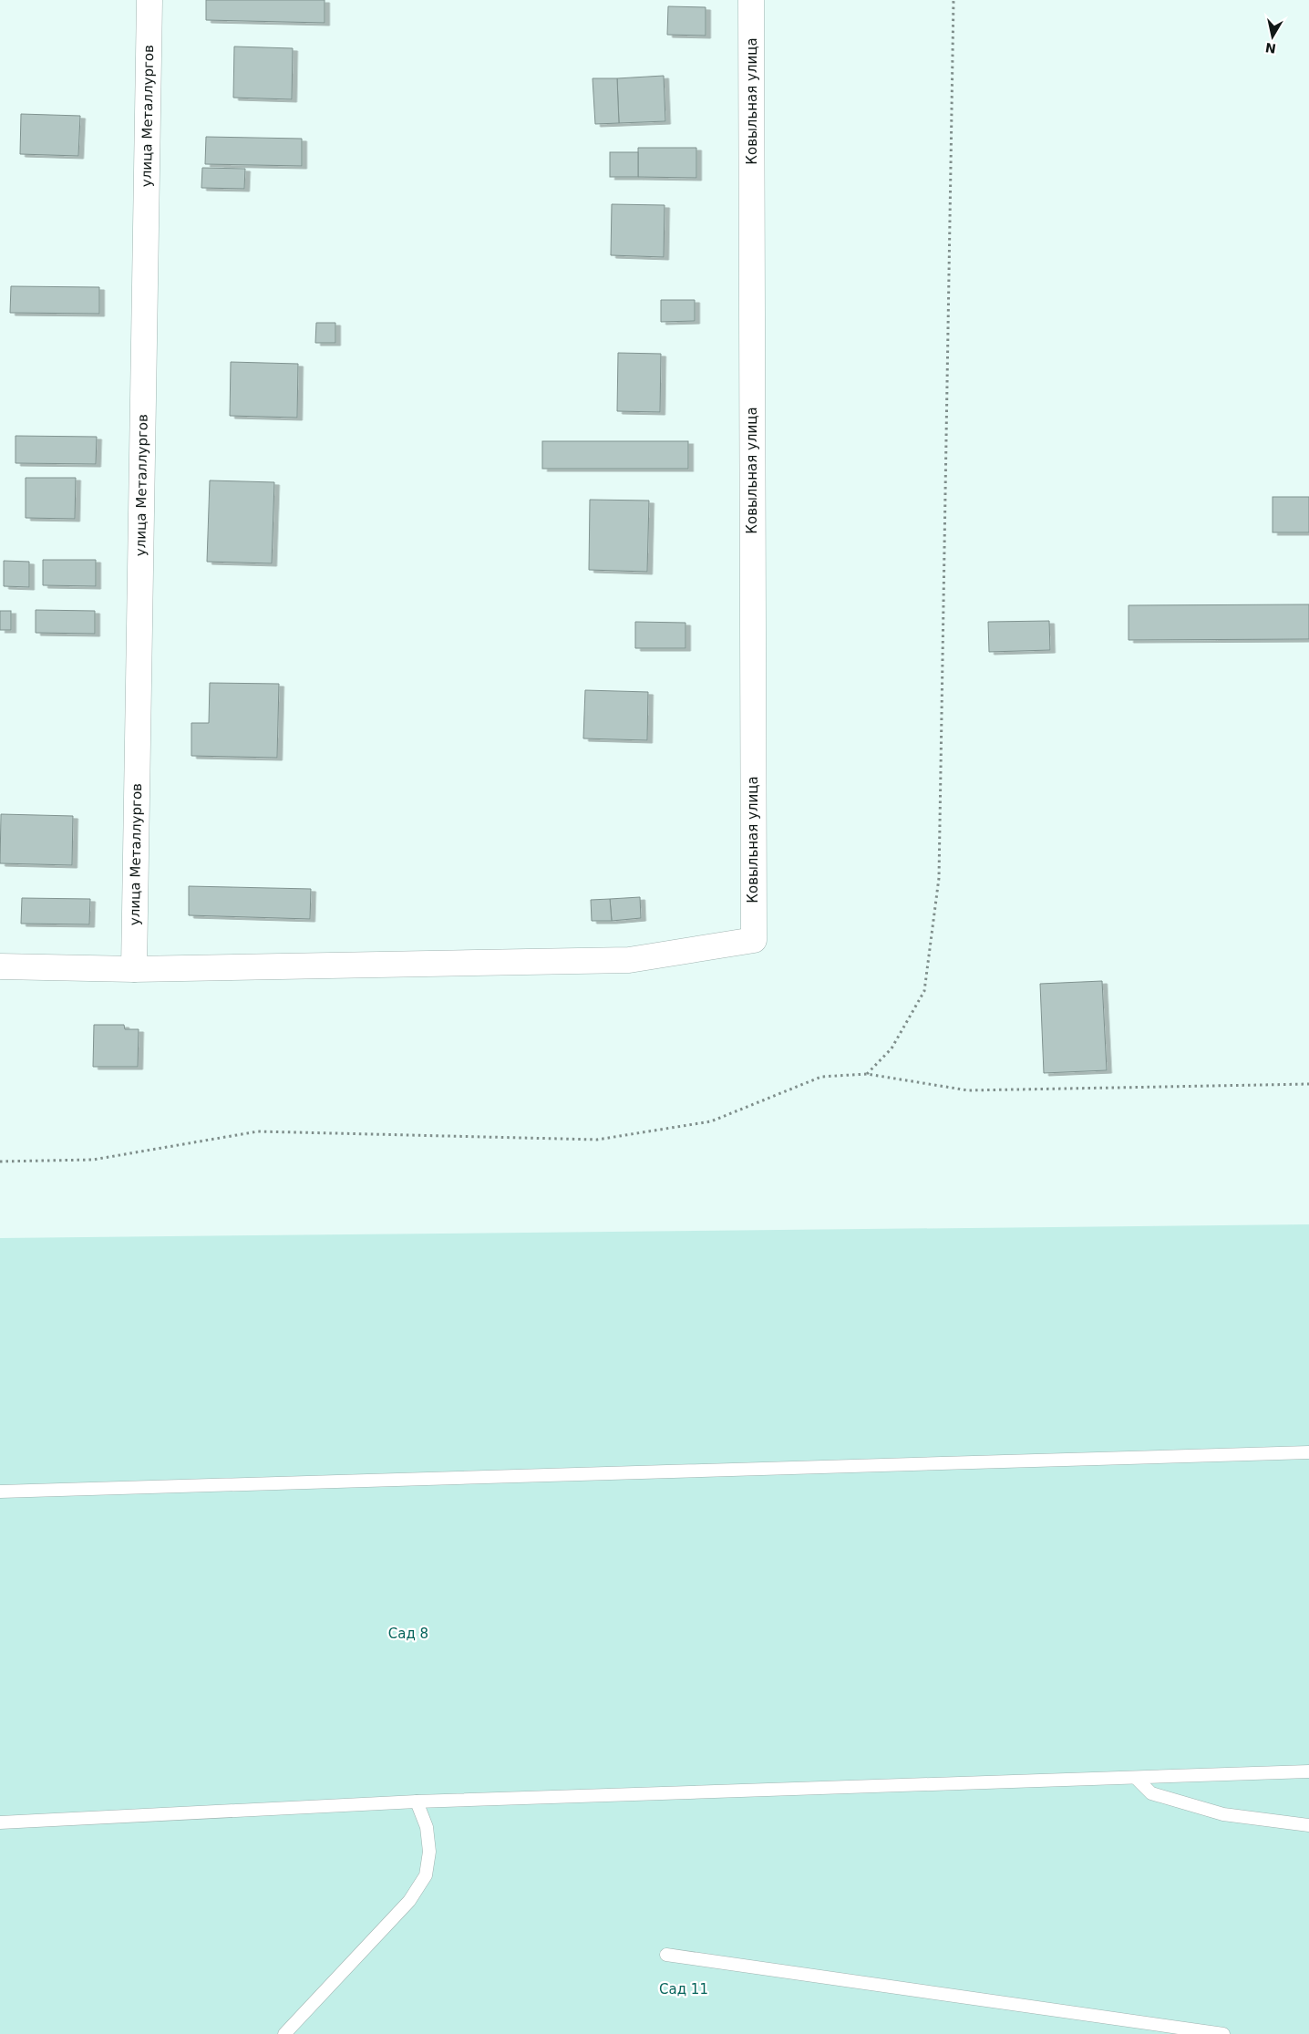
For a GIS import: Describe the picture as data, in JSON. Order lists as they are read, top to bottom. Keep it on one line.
{"streets":{"street":["Ковыльная улица","улица Металлургов"]},"crossings":[["Ковыльная улица","улица Металлургов"]],"parks":["Сад 8","Сад 11"],"north":"bottom"}
